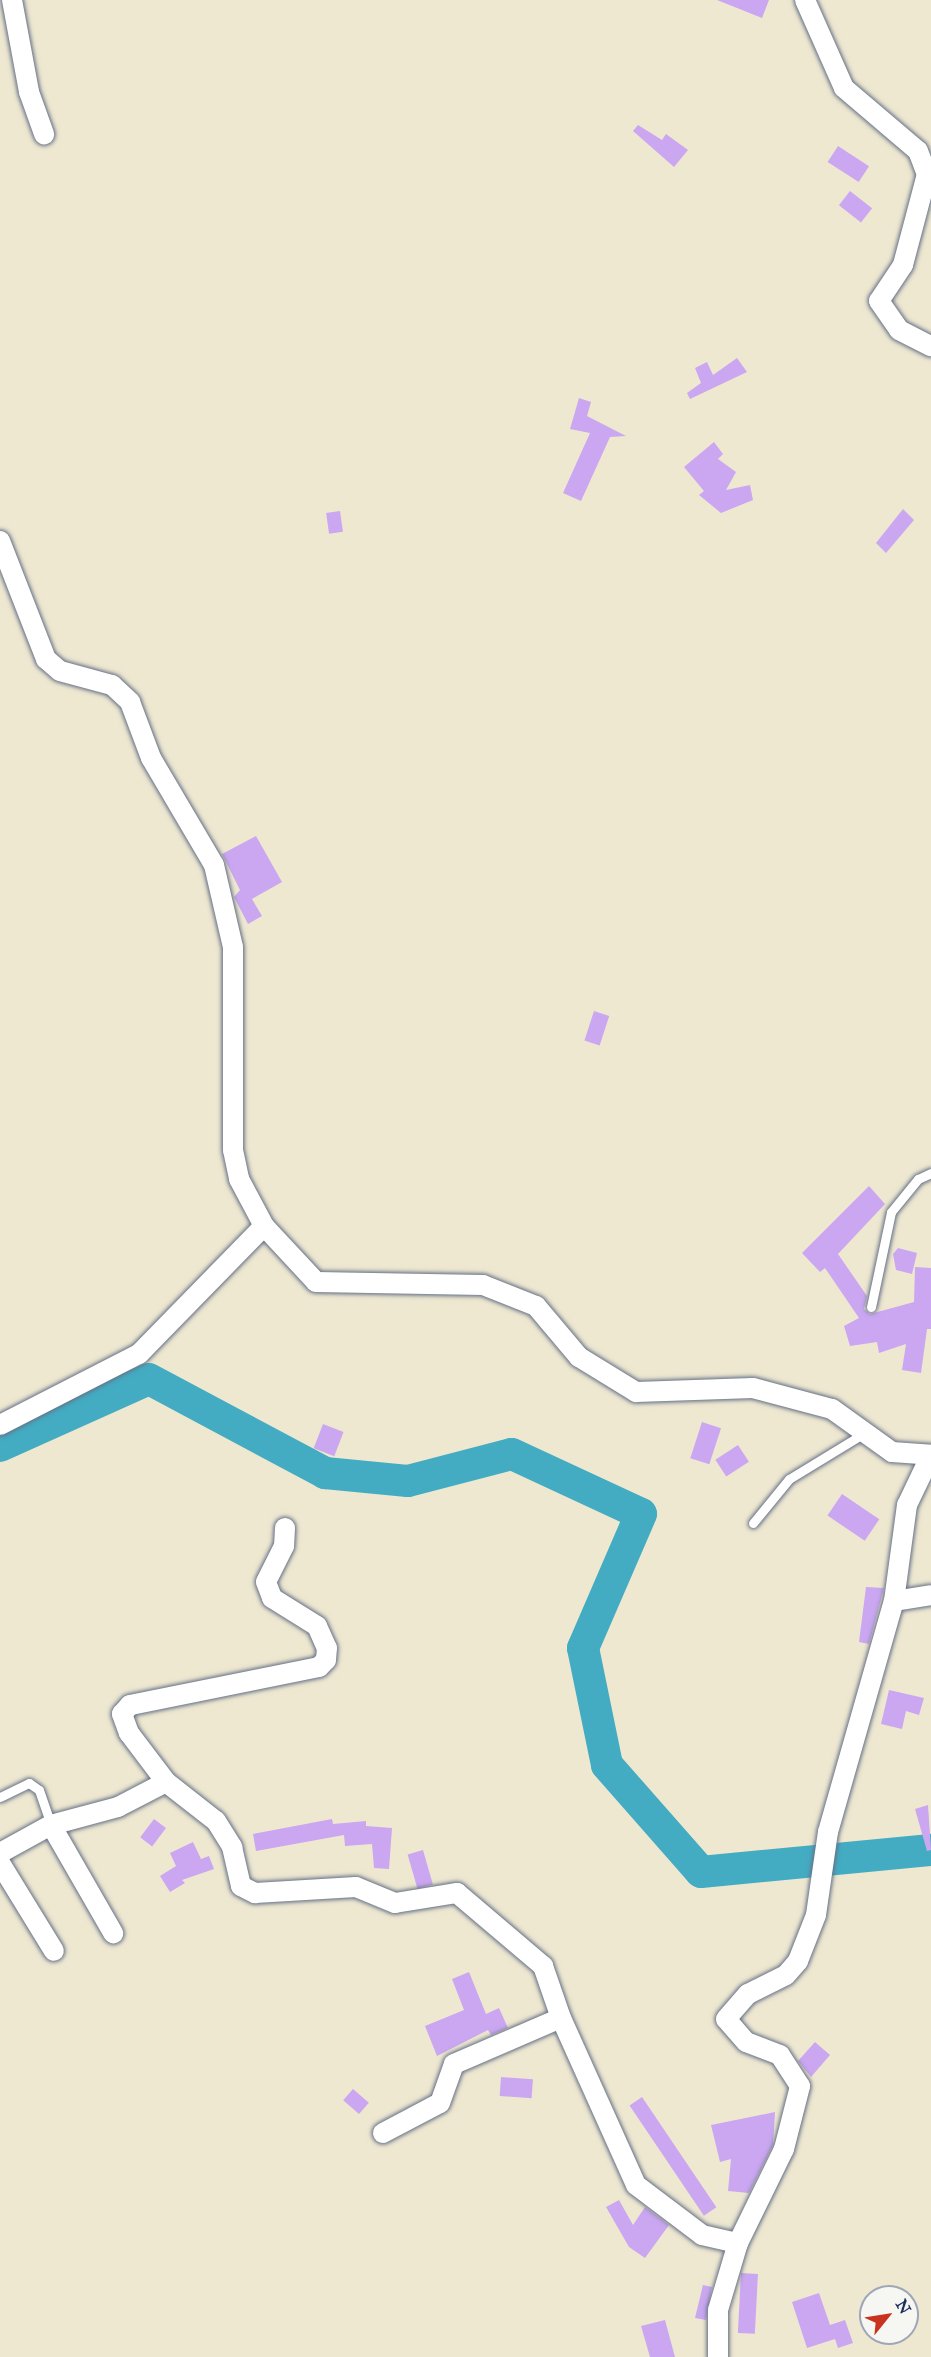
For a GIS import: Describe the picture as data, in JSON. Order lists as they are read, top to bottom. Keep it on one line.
{"north":"top right"}
